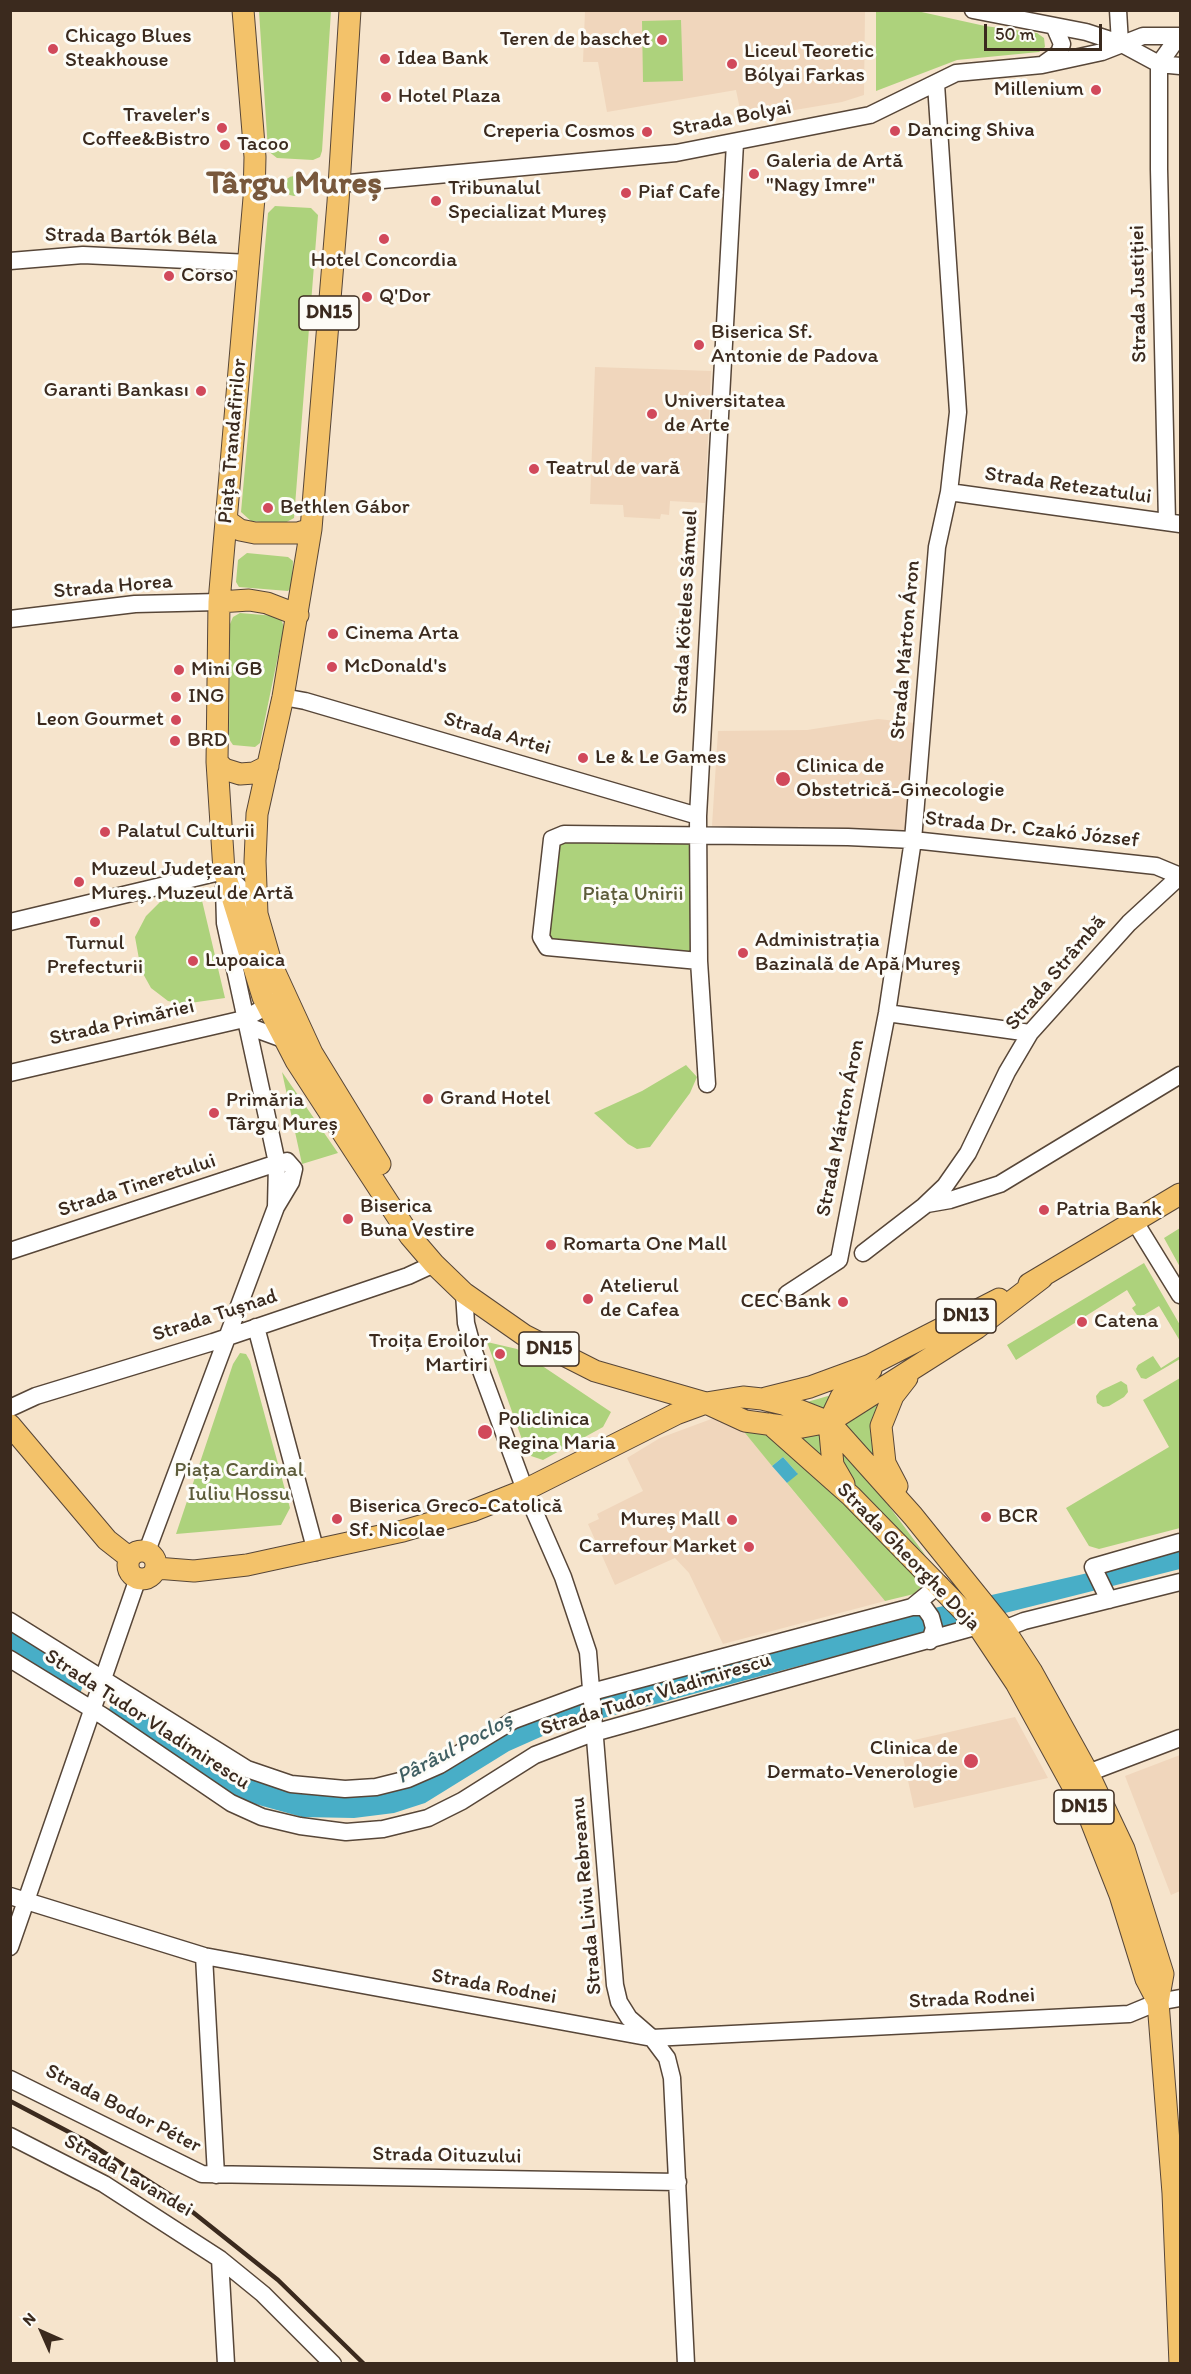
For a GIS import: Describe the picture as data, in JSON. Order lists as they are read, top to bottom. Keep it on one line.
{"streets":{"main road":["DN15","Piața Trandafirilor","DN13","Strada Gheorghe Doja"],"street":["Strada Bolyai","Strada Bartók Béla","Strada Justiției","Strada Retezatului","Strada Horea","Strada Köteles Sámuel","Strada Márton Áron","Strada Artei","Strada Dr. Czakó József","Strada Strâmbă","Strada Primăriei","Strada Tineretului","Strada Tușnad","Strada Tudor Vladimirescu","Strada Liviu Rebreanu","Strada Rodnei","Strada Bodor Péter","Strada Oituzului","Strada Lavandei"]},"crossings":[["Strada Bolyai","DN15"],["Strada Bolyai","Strada Köteles Sámuel"],["Strada Bolyai","Strada Márton Áron"],["Strada Bartók Béla","Piața Trandafirilor"],["Strada Justiției","Strada Retezatului"],["DN15","Piața Trandafirilor"],["DN15","Strada Artei"],["DN15","Strada Tușnad"],["DN15","DN13"],["DN15","Strada Gheorghe Doja"],["DN15","Strada Liviu Rebreanu"],["Piața Trandafirilor","Strada Horea"],["Piața Trandafirilor","Strada Tușnad"],["Strada Retezatului","Strada Márton Áron"],["Strada Köteles Sámuel","Strada Artei"],["Strada Köteles Sámuel","Strada Dr. Czakó József"],["Strada Márton Áron","Strada Dr. Czakó József"],["Strada Dr. Czakó József","Strada Strâmbă"],["Strada Gheorghe Doja","Strada Tudor Vladimirescu"],["Strada Gheorghe Doja","Strada Rodnei"],["Strada Tudor Vladimirescu","Strada Liviu Rebreanu"],["Strada Liviu Rebreanu","Strada Rodnei"],["Strada Liviu Rebreanu","Strada Oituzului"],["Strada Bodor Péter","Strada Oituzului"]],"districts":["Târgu Mureș"],"water":["Pârâul Pocloș"],"parks":["Piața Unirii","Piața Cardinal Iuliu Hossu"],"places":["Teren de baschet","Chicago Blues Steakhouse","Idea Bank","Liceul Teoretic Bólyai Farkas","Millenium","Hotel Plaza","Traveler's Coffee&Bistro","Dancing Shiva","Creperia Cosmos","Tacoo","Galeria de Artă \"Nagy Imre\"","Piaf Cafe","Tribunalul Specializat Mureș","Hotel Concordia","Corso","Q'Dor","Biserica Sf. Antonie de Padova","Garanti Bankası","Universitatea de Arte","Teatrul de vară","Bethlen Gábor","Cinema Arta","McDonald's","Mini GB","ING","Leon Gourmet","BRD","Le & Le Games","Clinica de Obstetrică-Ginecologie","Palatul Culturii","Muzeul Județean Mureș. Muzeul de Artă","Turnul Prefecturii","Administrația Bazinală de Apă Mureş","Lupoaica","Grand Hotel","Primăria Târgu Mureș","Patria Bank","Biserica Buna Vestire","Romarta One Mall","Atelierul de Cafea","CEC Bank","Catena","Troița Eroilor Martiri","Policlinica Regina Maria","BCR","Biserica Greco-Catolică Sf. Nicolae","Mureș Mall","Carrefour Market","Clinica de Dermato-Venerologie"],"scale_bar":"50 m","north":"top left"}
